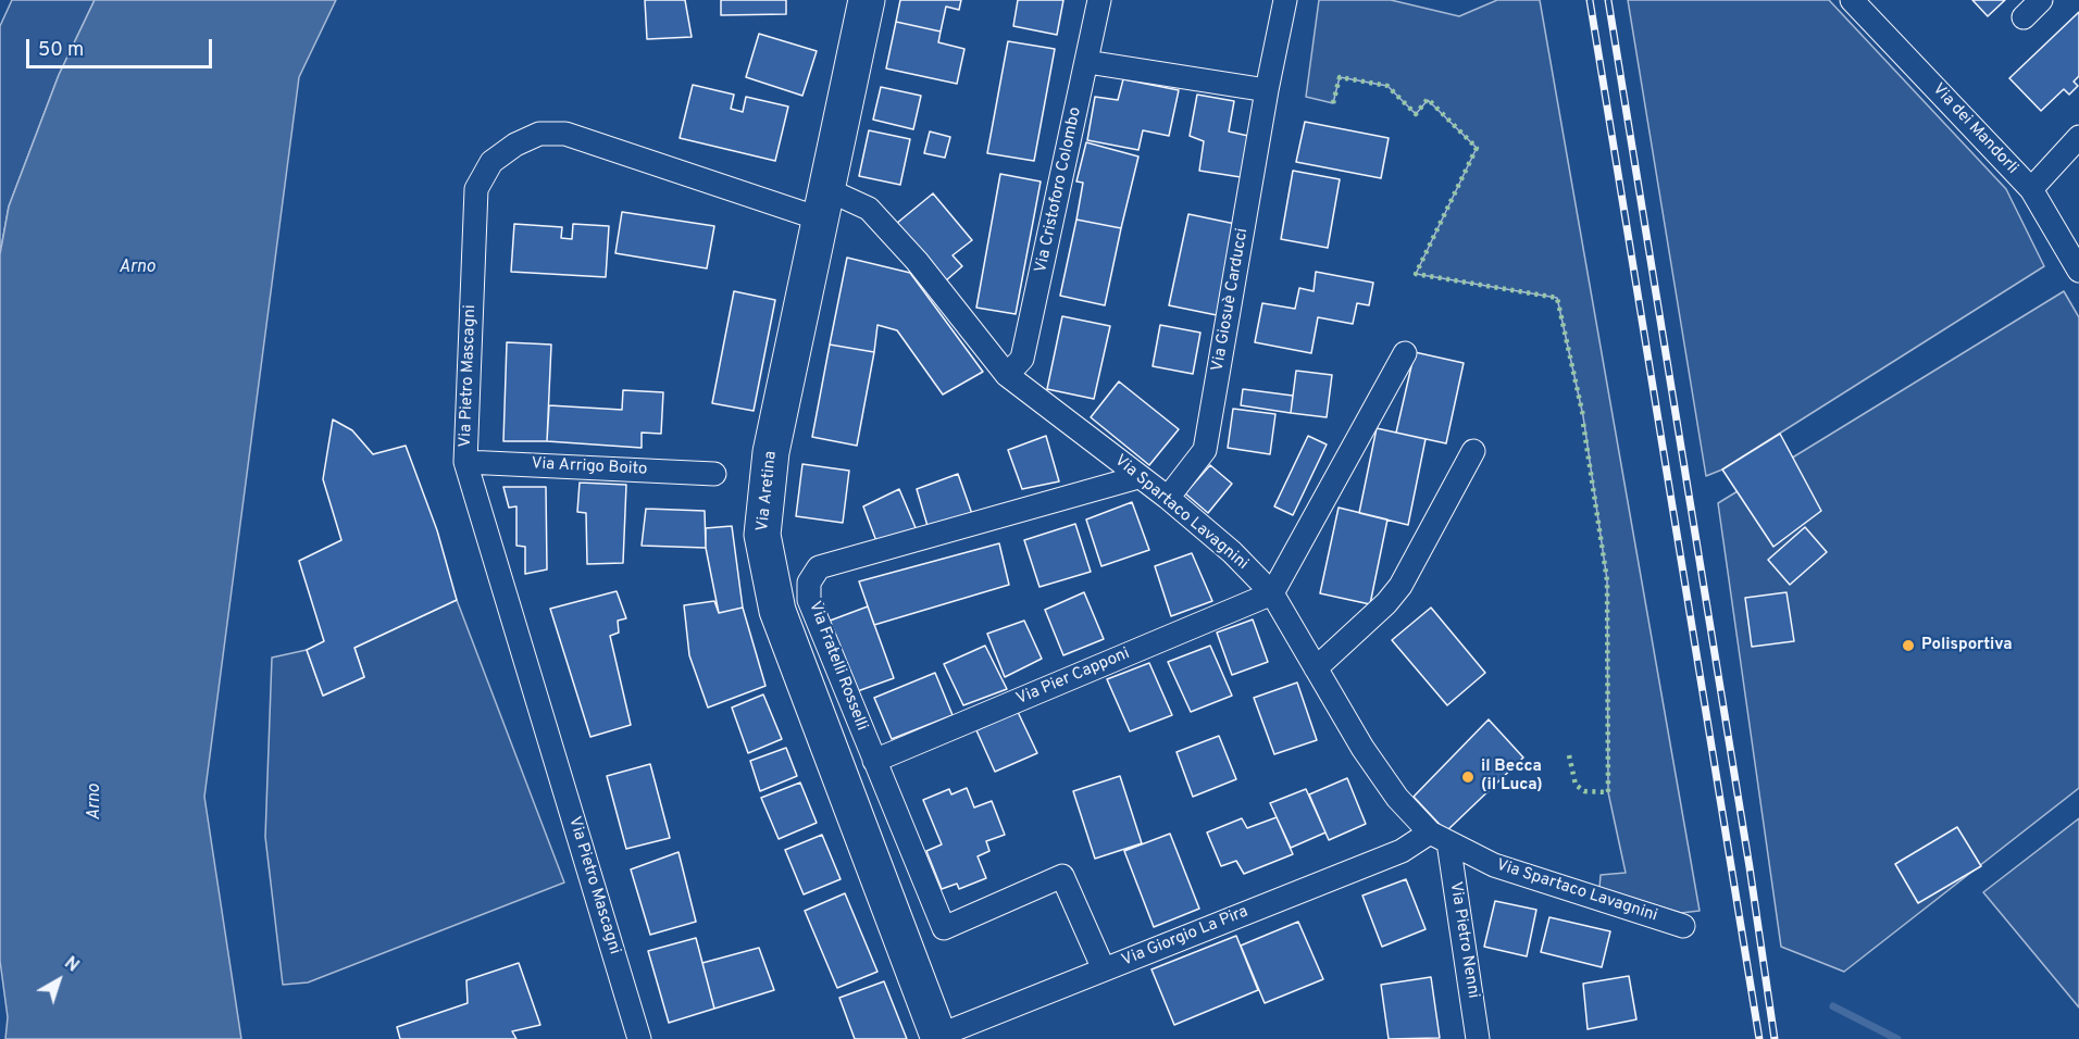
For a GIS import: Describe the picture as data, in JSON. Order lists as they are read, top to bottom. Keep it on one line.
{"streets":{"main road":["Via Aretina"],"street":["Via dei Mandorli","Via Cristoforo Colombo","Via Giosuè Carducci","Via Pietro Mascagni","Via Arrigo Boito","Via Spartaco Lavagnini","Via Fratelli Rosselli","Via Pier Capponi","Via Giorgio La Pira","Via Pietro Nenni"]},"crossings":[["Via Cristoforo Colombo","Via Spartaco Lavagnini"],["Via Giosuè Carducci","Via Spartaco Lavagnini"],["Via Pietro Mascagni","Via Arrigo Boito"],["Via Pietro Mascagni","Via Aretina"],["Via Pietro Mascagni","Via Spartaco Lavagnini"],["Via Aretina","Via Spartaco Lavagnini"],["Via Aretina","Via Giorgio La Pira"],["Via Spartaco Lavagnini","Via Fratelli Rosselli"],["Via Spartaco Lavagnini","Via Pier Capponi"],["Via Spartaco Lavagnini","Via Giorgio La Pira"],["Via Spartaco Lavagnini","Via Pietro Nenni"],["Via Fratelli Rosselli","Via Pier Capponi"],["Via Fratelli Rosselli","Via Giorgio La Pira"],["Via Giorgio La Pira","Via Pietro Nenni"]],"water":["Arno"],"places":["Polisportiva","il Becca (il Luca)"],"scale_bar":"50 m","north":"top right"}
